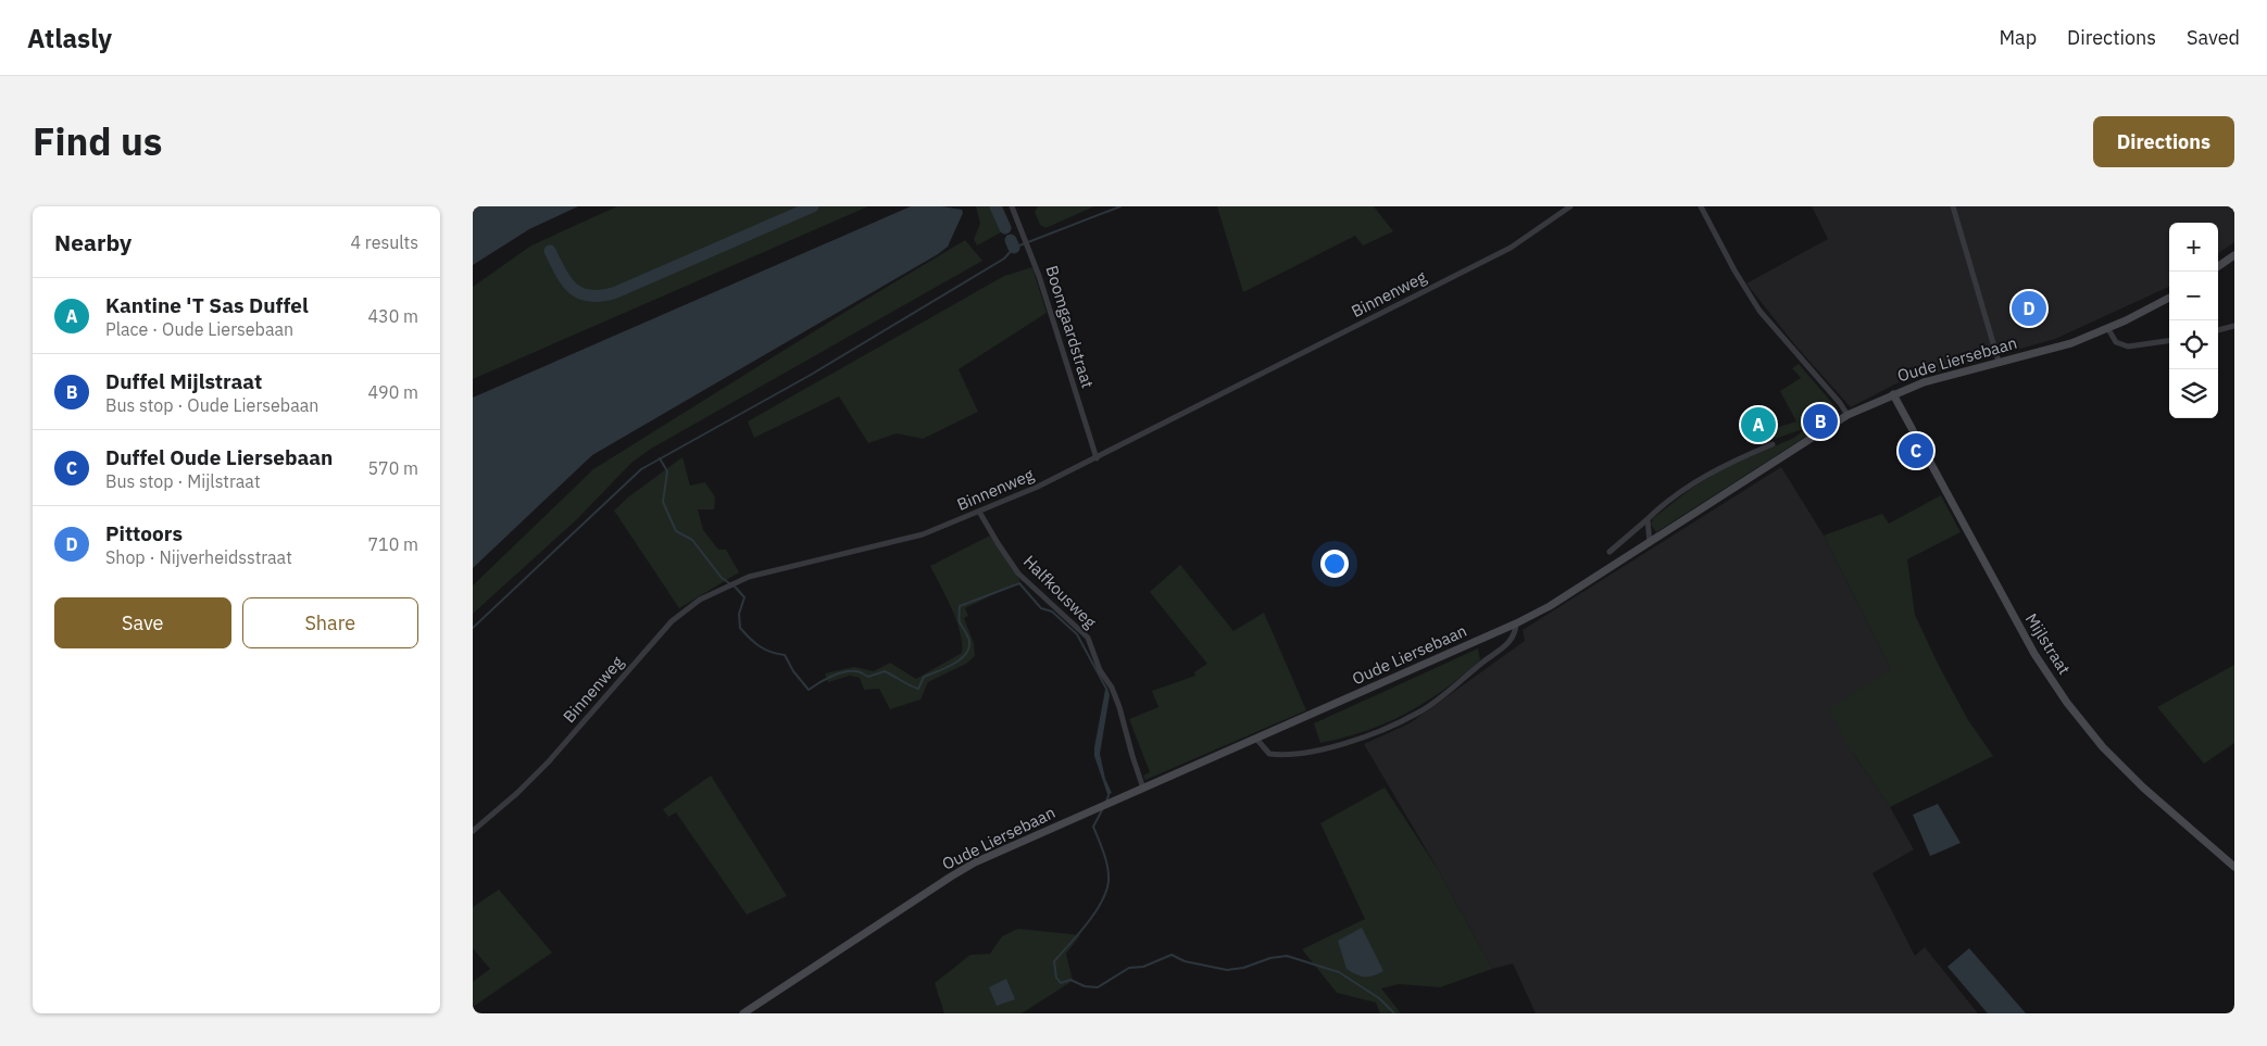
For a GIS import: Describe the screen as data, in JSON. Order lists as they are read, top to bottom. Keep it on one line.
{"streets":{"main road":["Oude Liersebaan","Mijlstraat"],"street":["Binnenweg","Boomgaardstraat","Halfkousweg"]},"crossings":[["Binnenweg","Boomgaardstraat"],["Binnenweg","Halfkousweg"],["Oude Liersebaan","Halfkousweg"],["Oude Liersebaan","Mijlstraat"]],"page":{"header":"Atlasly","nav":["Map","Directions","Saved"],"title":"Find us","buttons":["Directions",["Save","Share"]],"heading":["Nearby","4 results"],"map_buttons":["+","−"],"list":[{"mark":"A","name":"Kantine 'T Sas Duffel","note":"Place · Oude Liersebaan","value":"430 m"},{"mark":"B","name":"Duffel Mijlstraat","note":"Bus stop · Oude Liersebaan","value":"490 m"},{"mark":"C","name":"Duffel Oude Liersebaan","note":"Bus stop · Mijlstraat","value":"570 m"},{"mark":"D","name":"Pittoors","note":"Shop · Nijverheidsstraat","value":"710 m"}],"pins":["D","B","A","C"]}}
